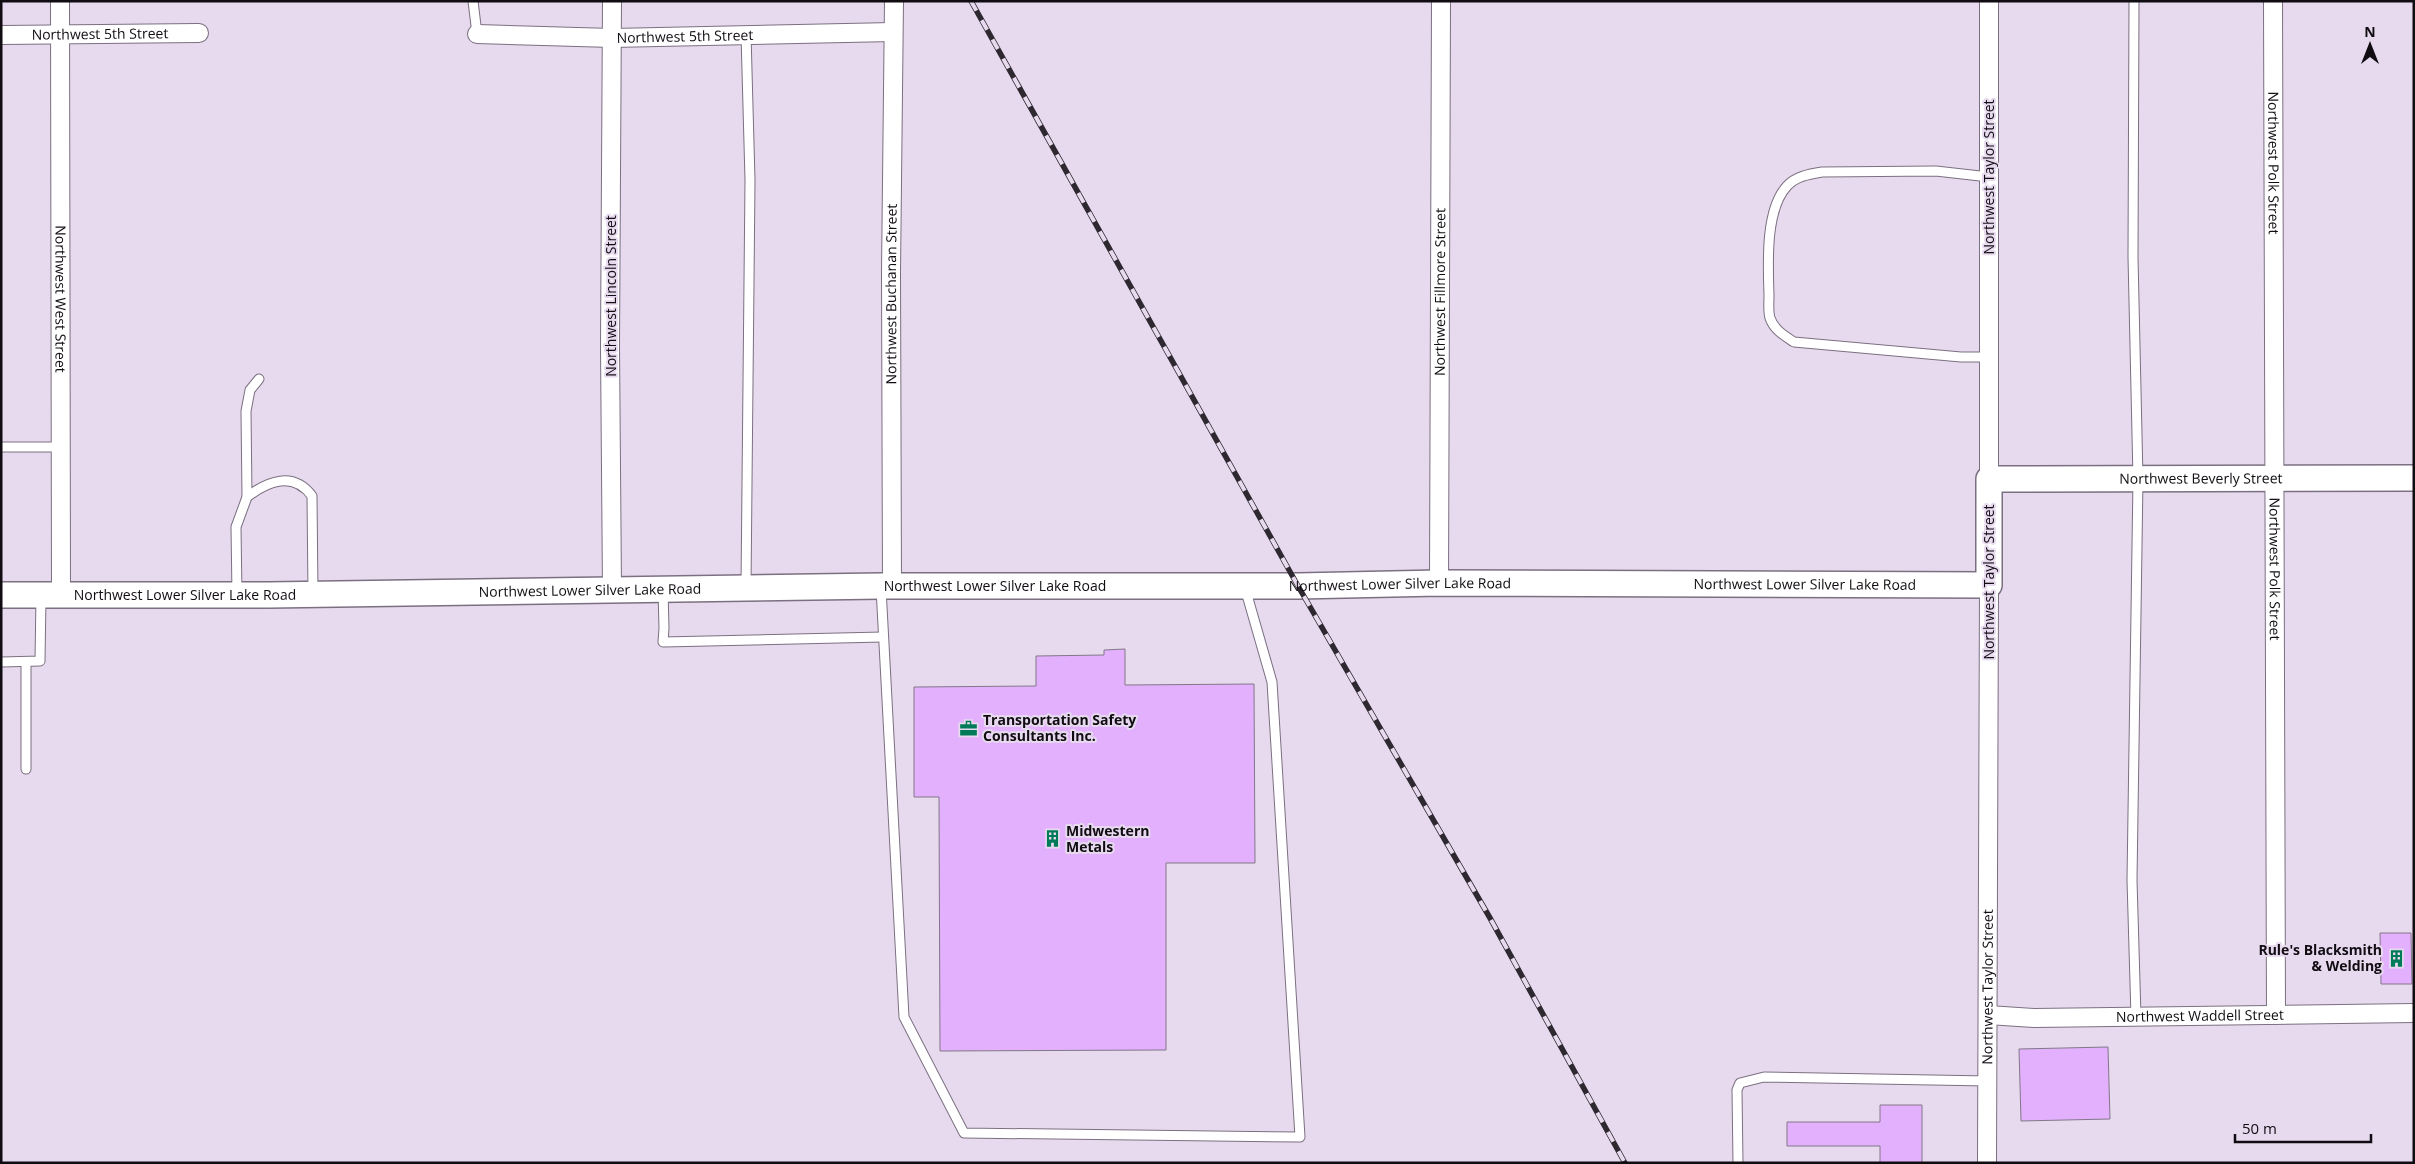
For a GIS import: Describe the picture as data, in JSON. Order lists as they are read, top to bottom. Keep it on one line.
{"streets":{"street":["Northwest 5th Street","Northwest Polk Street","Northwest Taylor Street","Northwest Fillmore Street","Northwest Buchanan Street","Northwest Lincoln Street","Northwest West Street","Northwest Beverly Street","Northwest Lower Silver Lake Road","Northwest Waddell Street"]},"crossings":[["Northwest 5th Street","Northwest Buchanan Street"],["Northwest 5th Street","Northwest Lincoln Street"],["Northwest 5th Street","Northwest West Street"],["Northwest Polk Street","Northwest Beverly Street"],["Northwest Polk Street","Northwest Waddell Street"],["Northwest Taylor Street","Northwest Beverly Street"],["Northwest Taylor Street","Northwest Lower Silver Lake Road"],["Northwest Taylor Street","Northwest Waddell Street"],["Northwest Fillmore Street","Northwest Lower Silver Lake Road"],["Northwest Buchanan Street","Northwest Lower Silver Lake Road"],["Northwest Lincoln Street","Northwest Lower Silver Lake Road"],["Northwest West Street","Northwest Lower Silver Lake Road"]],"places":{"office":["Transportation Safety Consultants Inc."],"building":["Midwestern Metals","Rule's Blacksmith & Welding"]},"scale_bar":"50 m","north":"top"}
